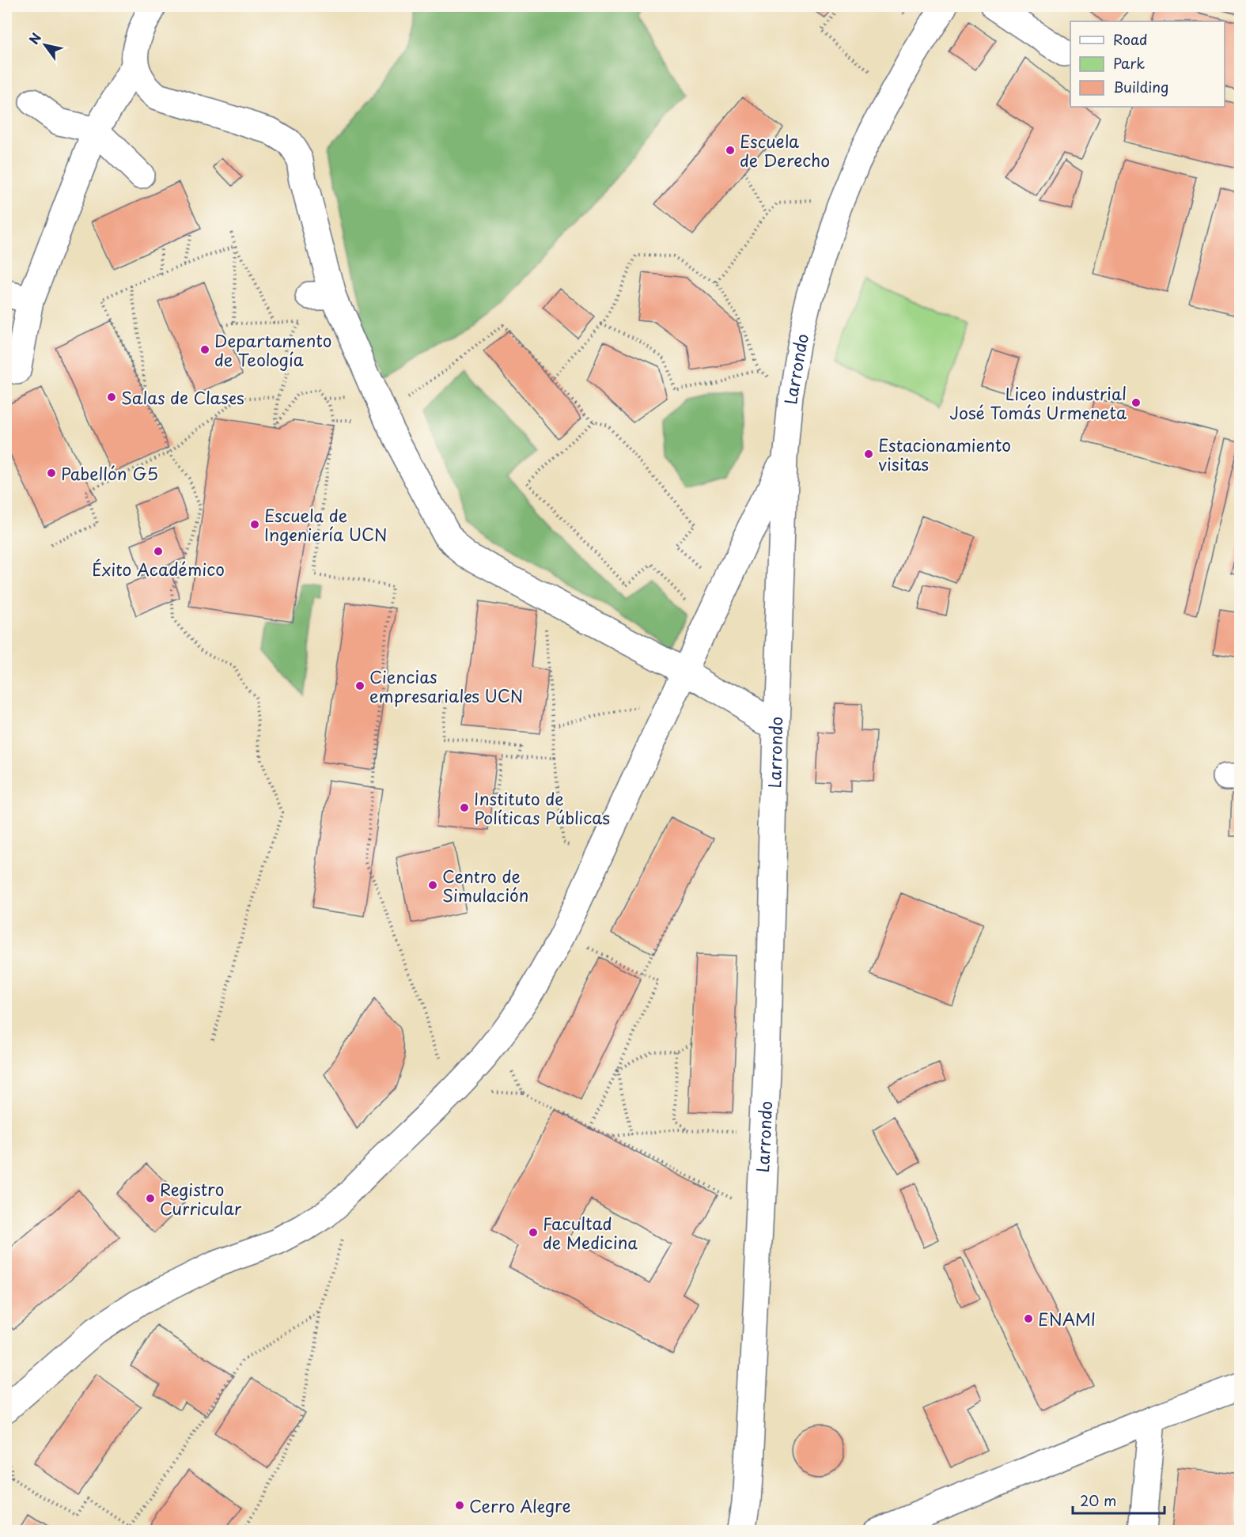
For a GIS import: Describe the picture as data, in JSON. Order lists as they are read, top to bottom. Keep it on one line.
{"streets":{"street":["Larrondo"]},"places":["Escuela de Derecho","Departamento de Teología","Salas de Clases","Liceo industrial José Tomás Urmeneta","Estacionamiento visitas","Pabellón G5","Escuela de Ingeniería UCN","Éxito Académico","Ciencias empresariales UCN","Instituto de Políticas Públicas","Centro de Simulación","Registro Curricular","Facultad de Medicina","ENAMI","Cerro Alegre"],"legend":["Road","Park","Building"],"scale_bar":"20 m","north":"top left"}
